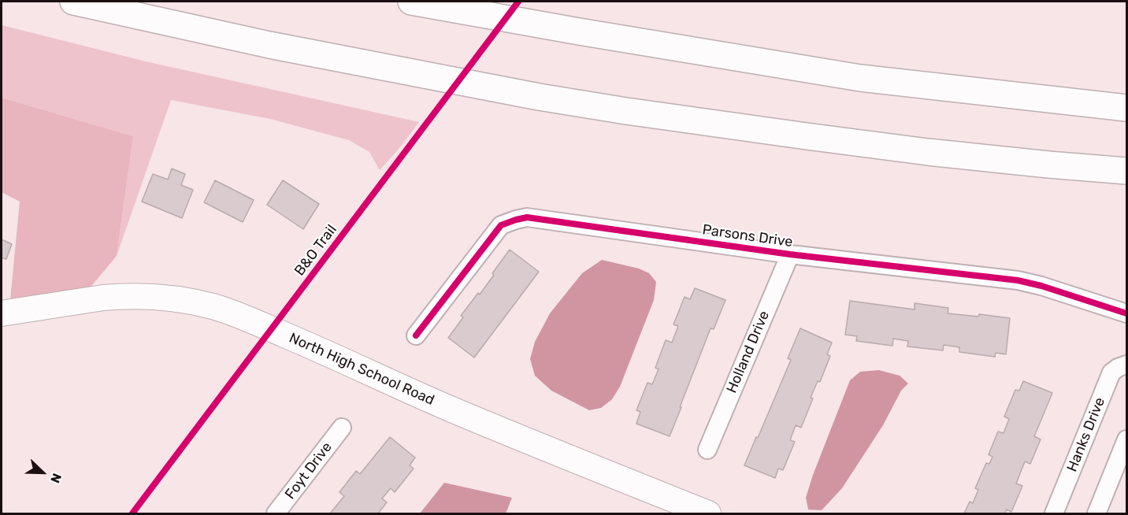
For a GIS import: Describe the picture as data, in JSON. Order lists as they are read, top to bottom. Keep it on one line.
{"streets":{"street":["Parsons Drive","Holland Drive","North High School Road","Hanks Drive","Foyt Drive"],"cycle path":["B&O Trail"]},"crossings":[["Parsons Drive","Holland Drive"]],"north":"bottom right"}
